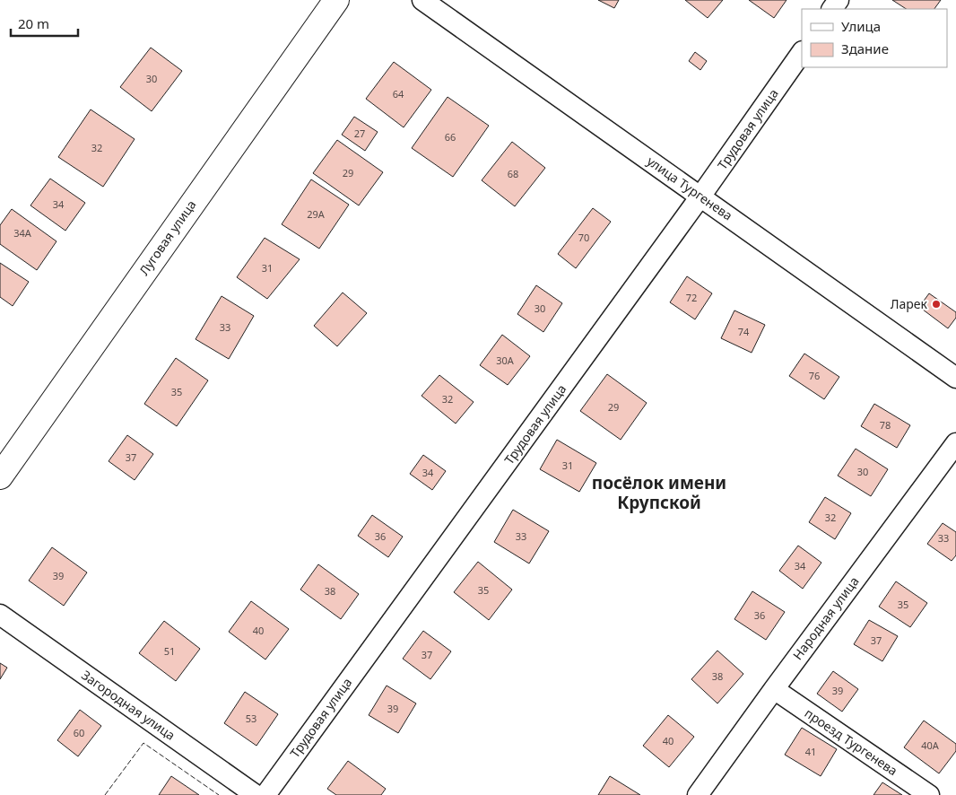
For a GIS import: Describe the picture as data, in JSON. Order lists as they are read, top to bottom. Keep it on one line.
{"streets":{"street":["Трудовая улица","улица Тургенева","Луговая улица","Народная улица","Загородная улица","проезд Тургенева"]},"crossings":[["Трудовая улица","улица Тургенева"],["Народная улица","проезд Тургенева"]],"districts":["посёлок имени Крупской"],"places":["Ларек"],"house_numbers":["30","64","27","66","32","29","68","34","29А","34А","70","31","72","30","33","74","30А","76","35","32","29","78","37","31","30","34","32","36","33","33","34","39","35","38","35","36","40","37","51","37","38","39","39","53","60","40","40А","41"],"legend":["Улица","Здание"],"scale_bar":"20 m"}
